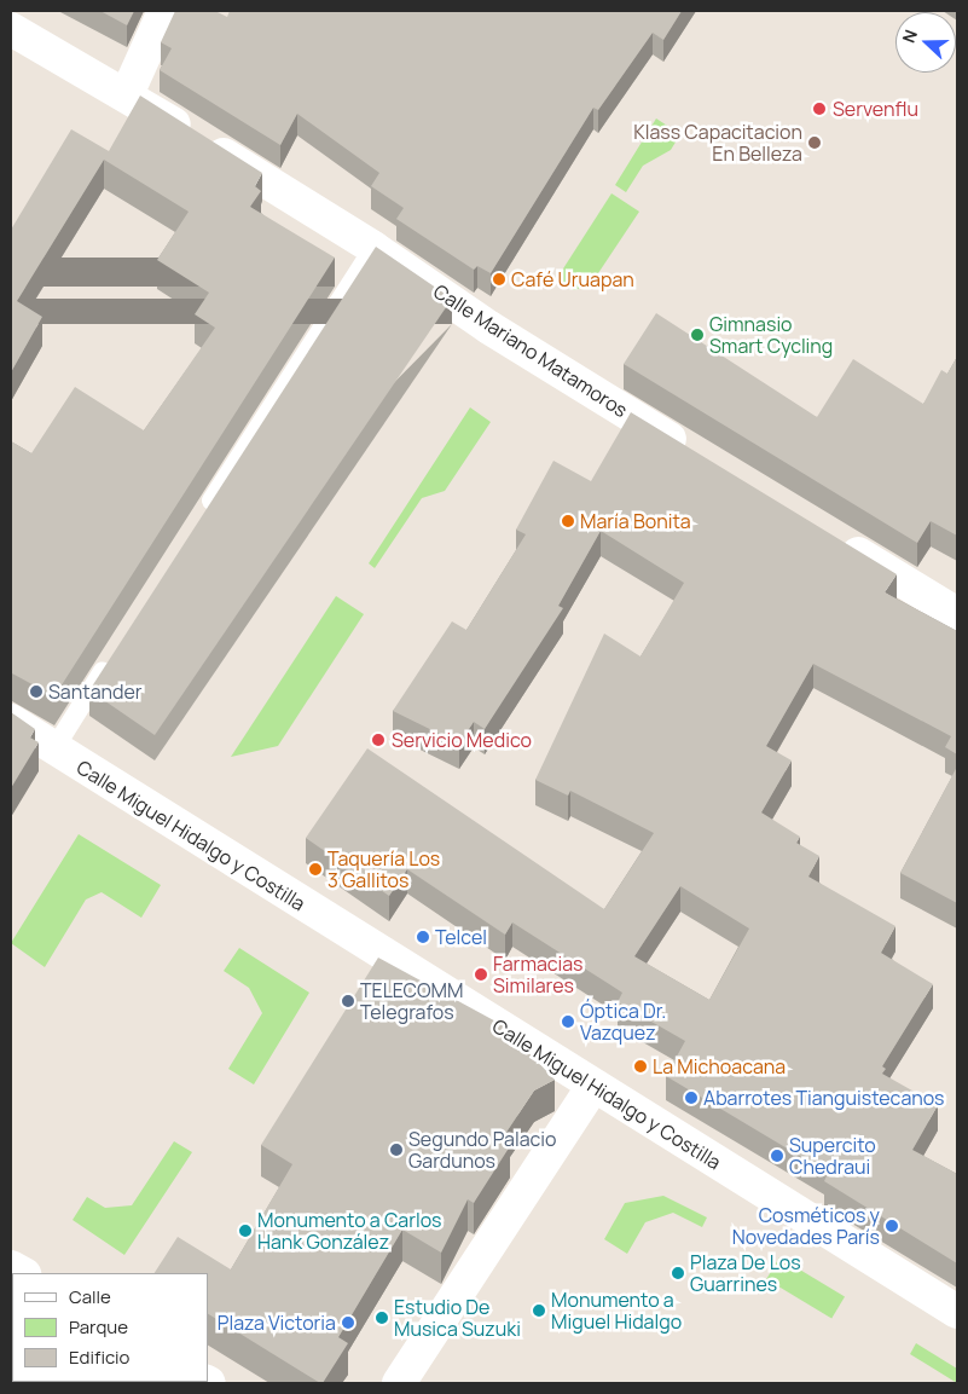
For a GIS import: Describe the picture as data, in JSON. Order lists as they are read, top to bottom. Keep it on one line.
{"streets":{"street":["Calle Mariano Matamoros","Calle Miguel Hidalgo y Costilla"]},"places":["Servenflu","Klass Capacitacion En Belleza","Café Uruapan","Gimnasio Smart Cycling","María Bonita","Santander","Servicio Medico","Taquería Los 3 Gallitos","Telcel","Farmacias Similares","TELECOMM Telegrafos","Óptica Dr. Vazquez","La Michoacana","Abarrotes Tianguistecanos","Segundo Palacio Gardunos","Supercito Chedraui","Cosméticos y Novedades París","Monumento a Carlos Hank González","Plaza De Los Guarrines","Monumento a Miguel Hidalgo","Estudio De Musica Suzuki","Plaza Victoria"],"legend":["Calle","Parque","Edificio"],"north":"left"}
